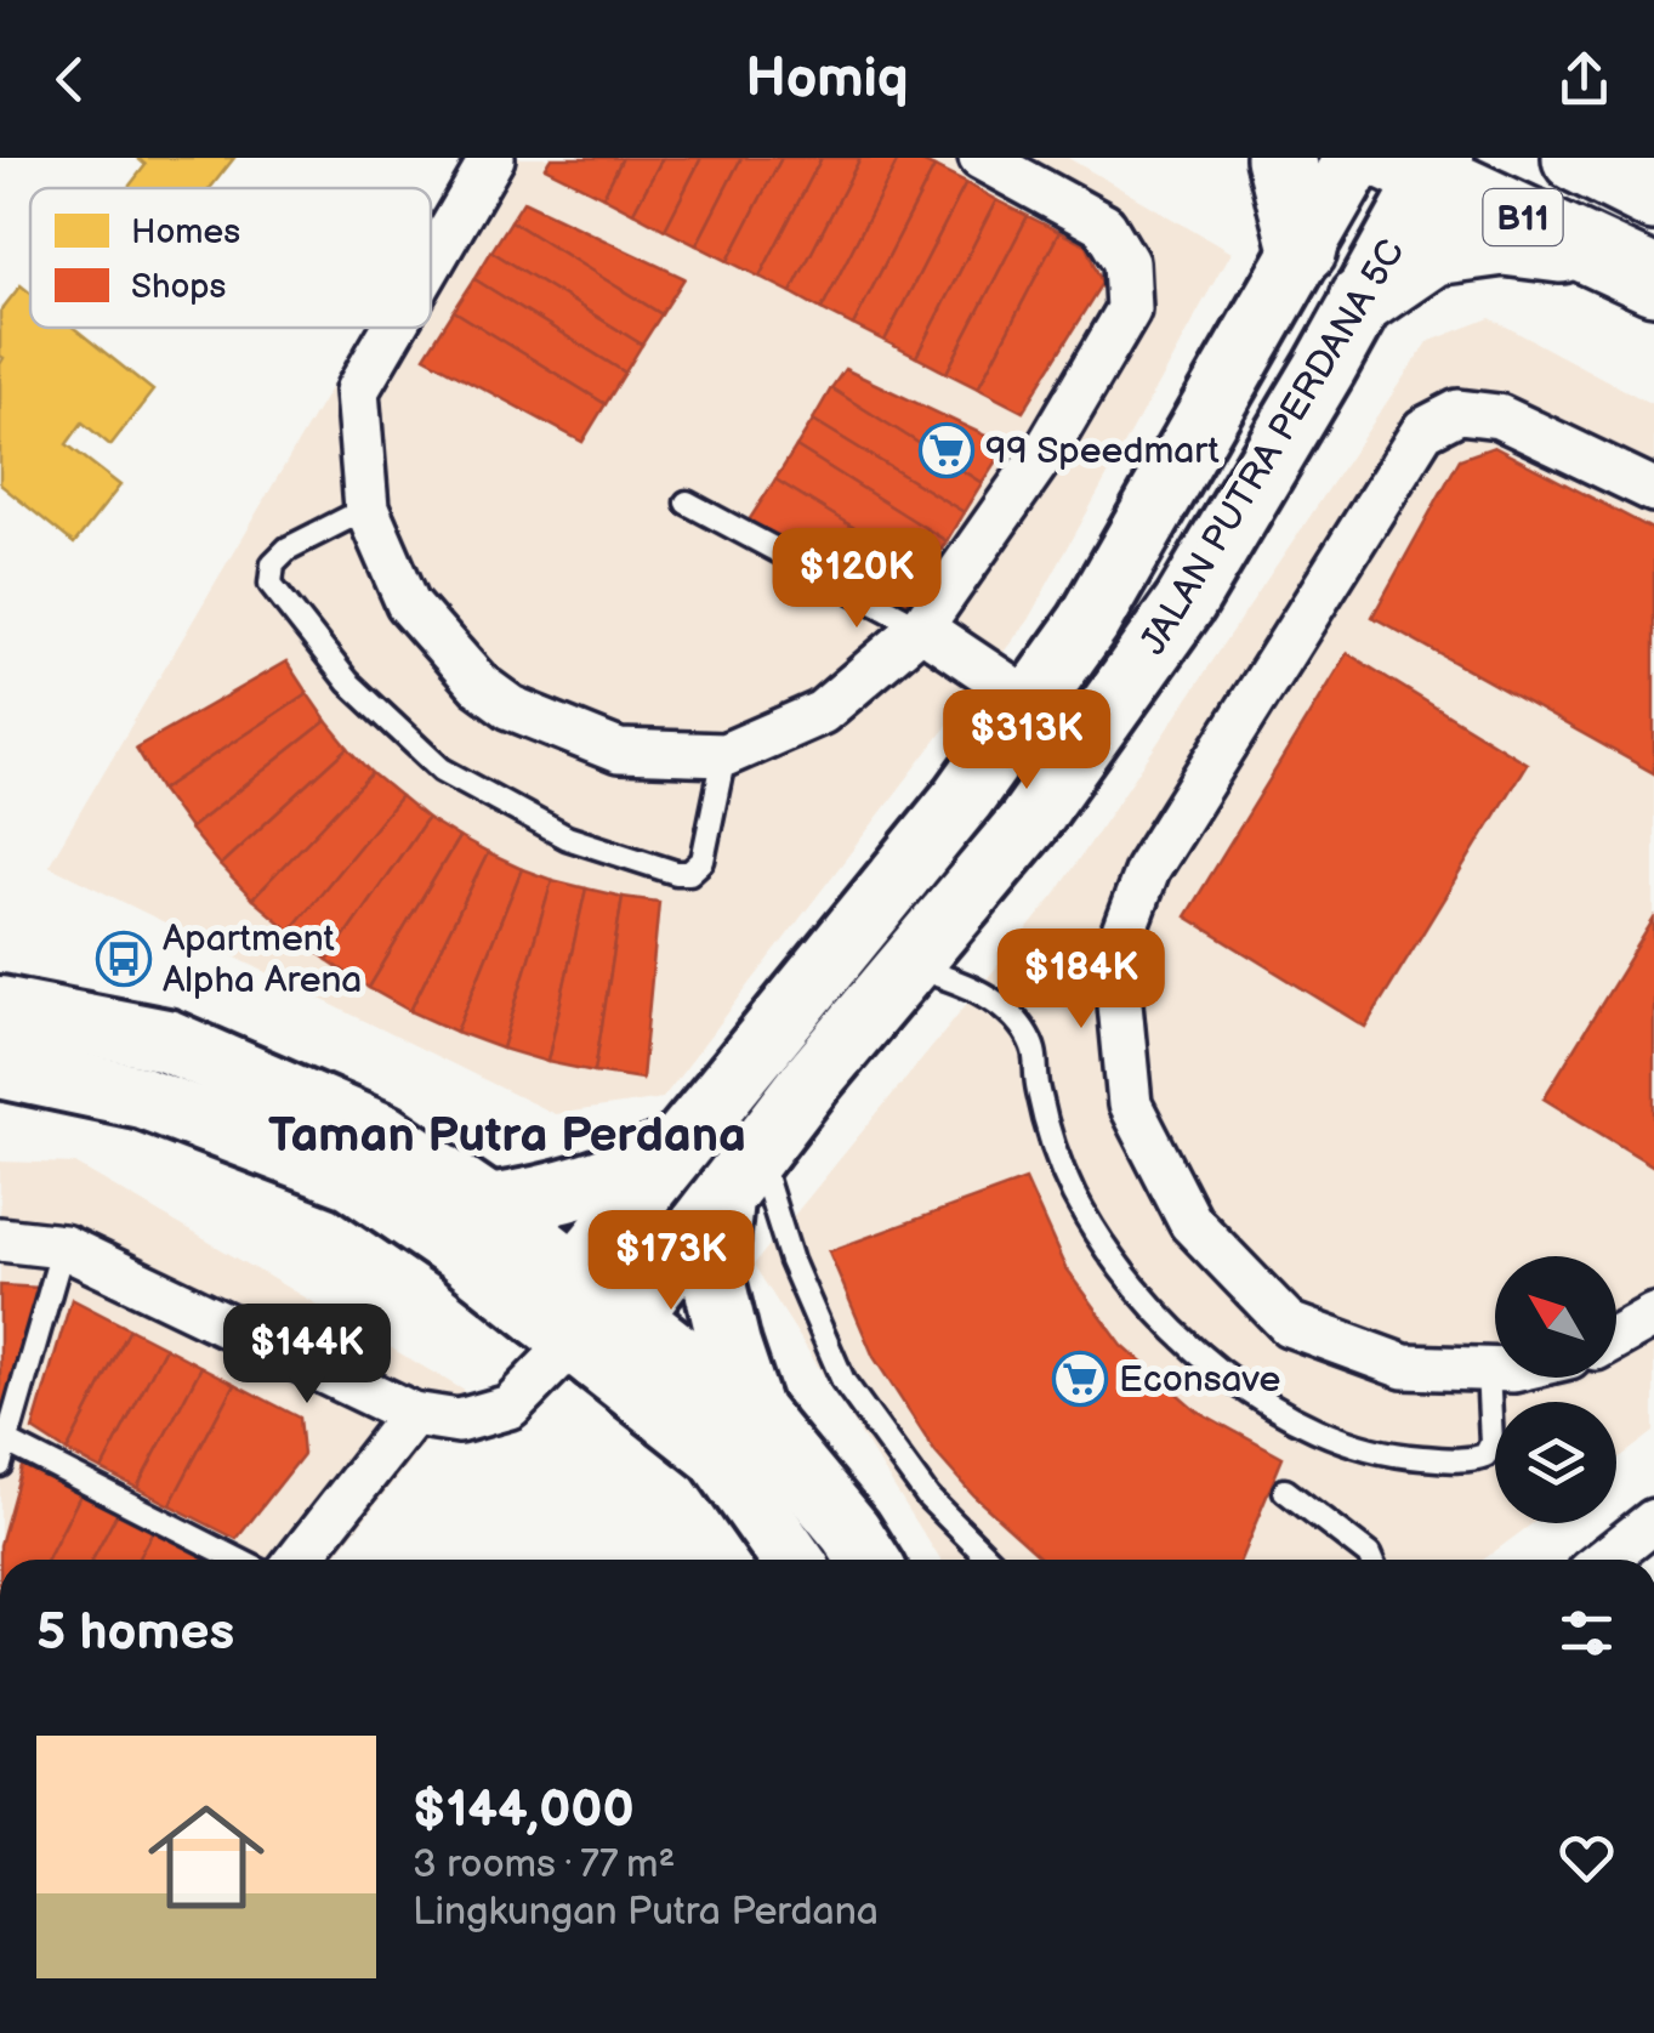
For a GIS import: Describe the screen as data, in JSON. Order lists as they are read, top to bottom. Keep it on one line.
{"streets":{"main road":["B11"],"street":["JALAN PUTRA PERDANA 5C"]},"crossings":[["B11","JALAN PUTRA PERDANA 5C"]],"districts":["Taman Putra Perdana"],"places":{"supermarket":["99 Speedmart","Econsave"],"bus stop":["Apartment Alpha Arena"]},"legend":["Homes","Shops"],"north":"top left","page":{"header":"Homiq","price":["$120K","$313K","$184K","$173K","$144K"],"heading":"5 homes","list":[{"name":"$144,000","note":"3 rooms · 77 m² · Lingkungan Putra Perdana"}]}}
